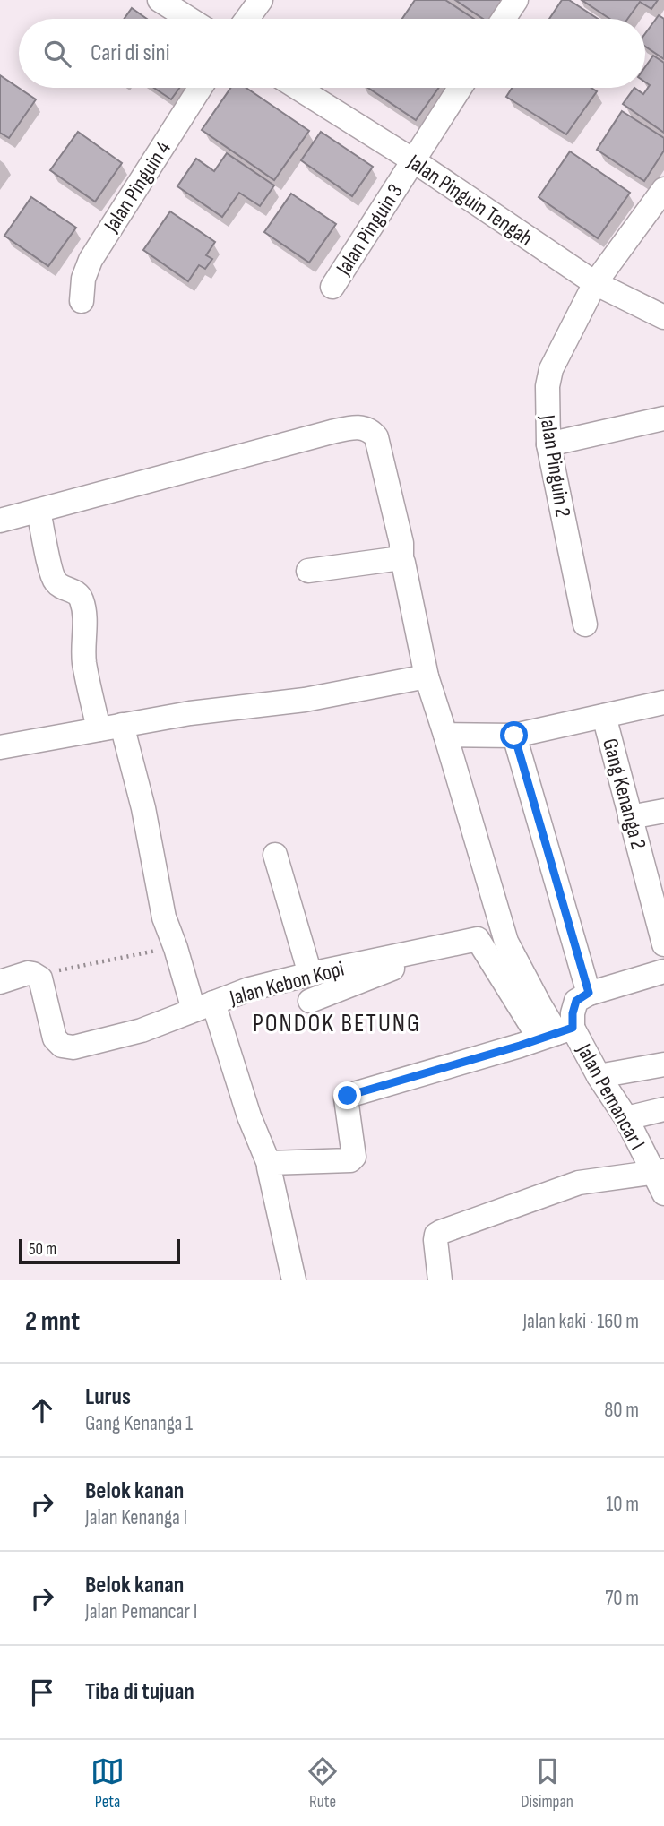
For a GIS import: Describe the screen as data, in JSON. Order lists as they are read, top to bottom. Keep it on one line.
{"streets":{"street":["Jalan Pinguin 4","Jalan Pinguin Tengah","Jalan Pinguin 3","Jalan Pinguin 2","Gang Kenanga 2","Jalan Kebon Kopi","Jalan Pemancar I"]},"crossings":[["Jalan Pinguin Tengah","Jalan Pinguin 3"],["Jalan Pinguin Tengah","Jalan Pinguin 2"],["Jalan Kebon Kopi","Jalan Pemancar I"]],"districts":["PONDOK BETUNG"],"scale_bar":"50 m","page":{"search":"Cari di sini","scale":"50 m","heading":["2 mnt","Jalan kaki · 160 m"],"list":[["Lurus","Gang Kenanga 1","80 m"],["Belok kanan","Jalan Kenanga I","10 m"],["Belok kanan","Jalan Pemancar I","70 m"],"Tiba di tujuan"],"nav":["Peta","Rute","Disimpan"]}}
